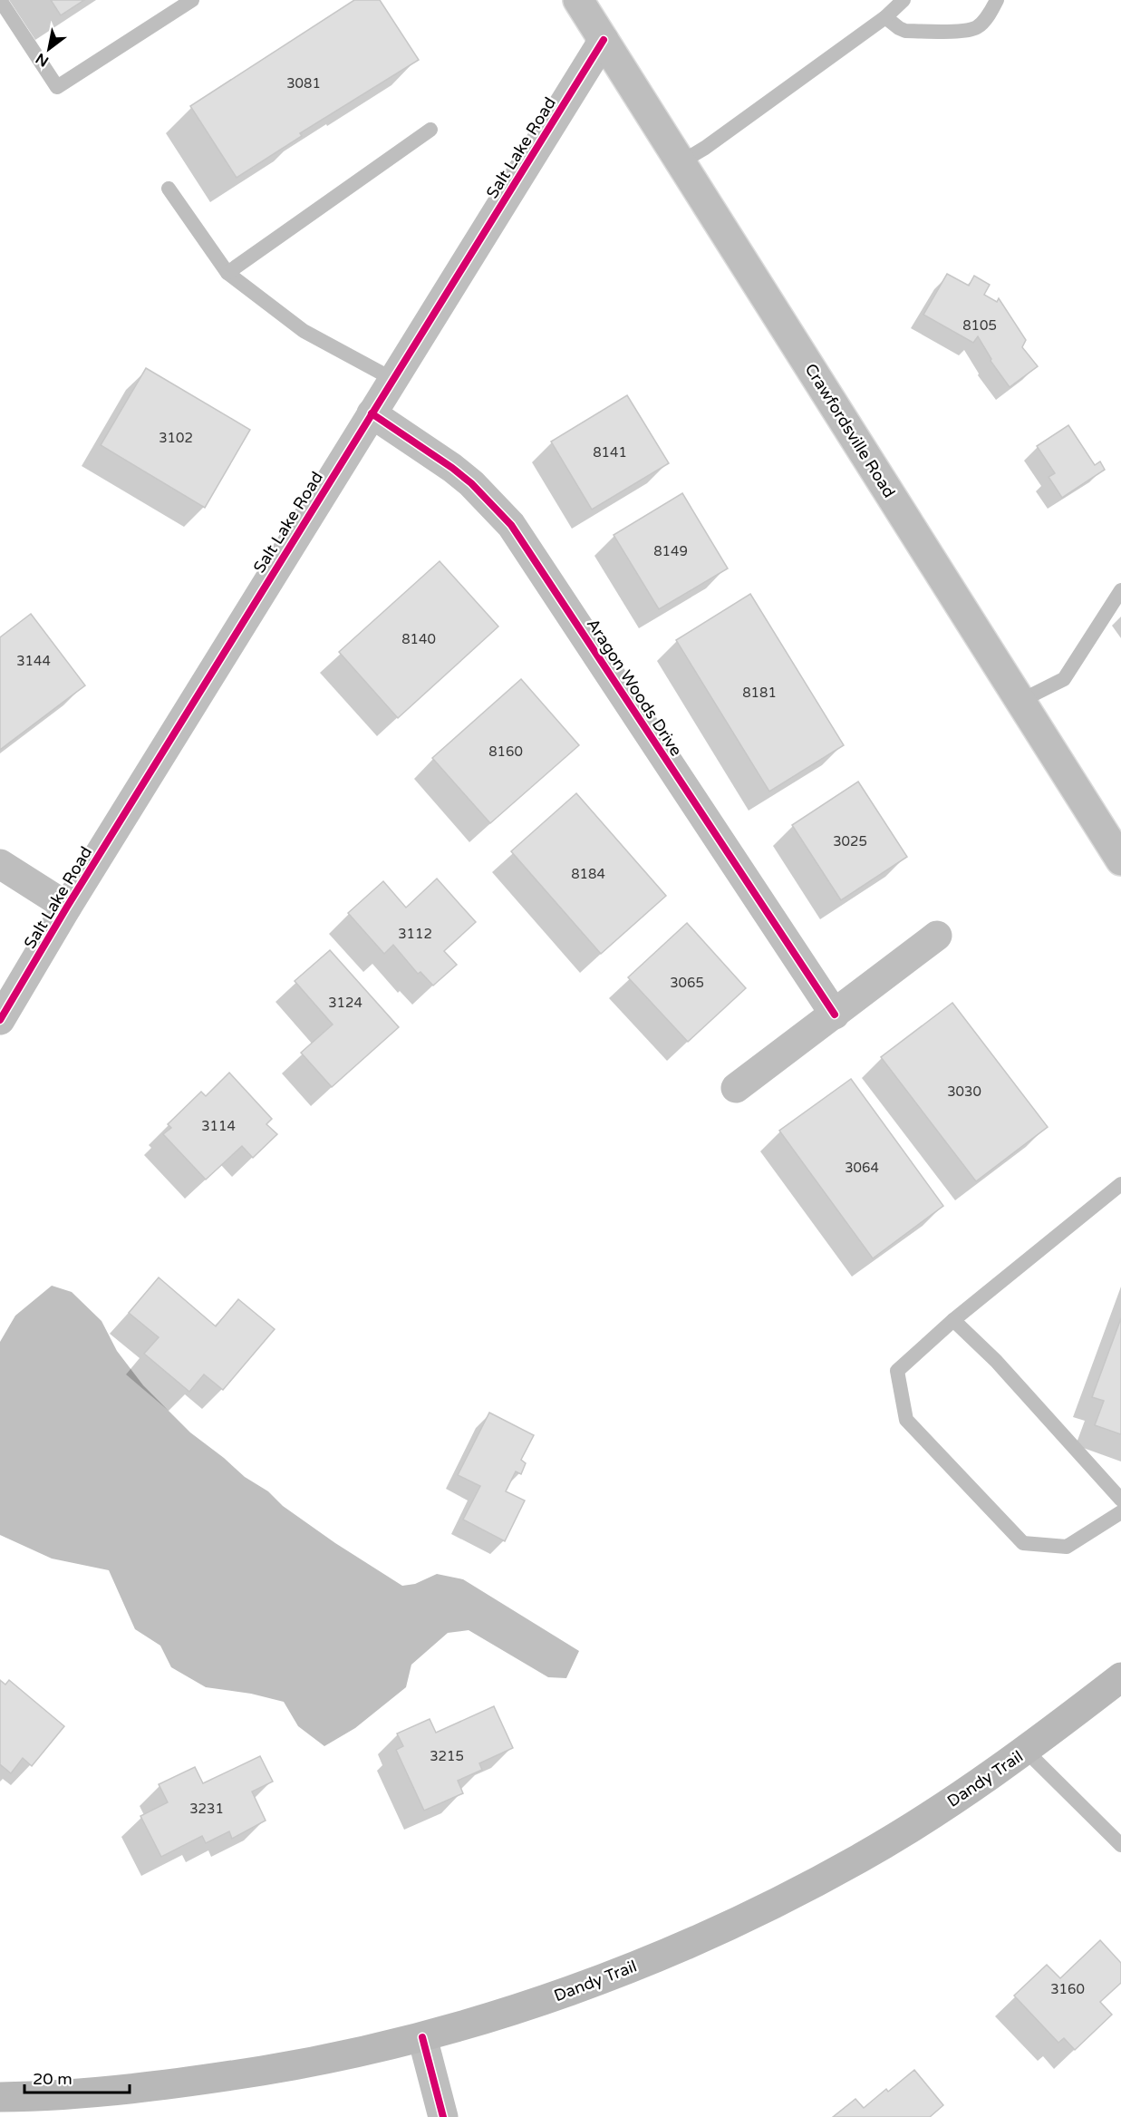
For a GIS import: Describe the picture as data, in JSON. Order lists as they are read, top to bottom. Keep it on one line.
{"streets":{"main road":["Dandy Trail"],"street":["Salt Lake Road","Crawfordsville Road","Aragon Woods Drive"]},"crossings":[["Salt Lake Road","Crawfordsville Road"],["Salt Lake Road","Aragon Woods Drive"]],"house_numbers":["3081","8105","3102","8141","8149","8140","3144","8181","8160","3025","8184","3112","3065","3124","3030","3114","3064","3215","3231","3160"],"scale_bar":"20 m","north":"bottom left"}
